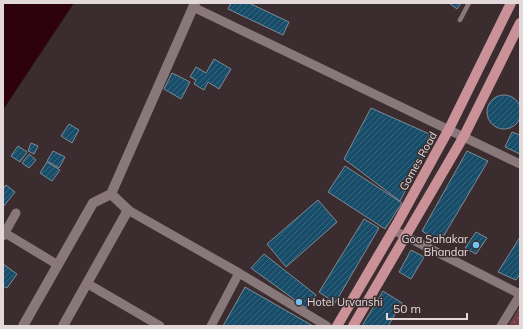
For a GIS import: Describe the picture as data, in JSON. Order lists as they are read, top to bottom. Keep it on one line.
{"streets":{"main road":["Gomes Road"]},"places":["Goa Sahakar Bhandar","Hotel Urvanshi"],"scale_bar":"50 m"}
